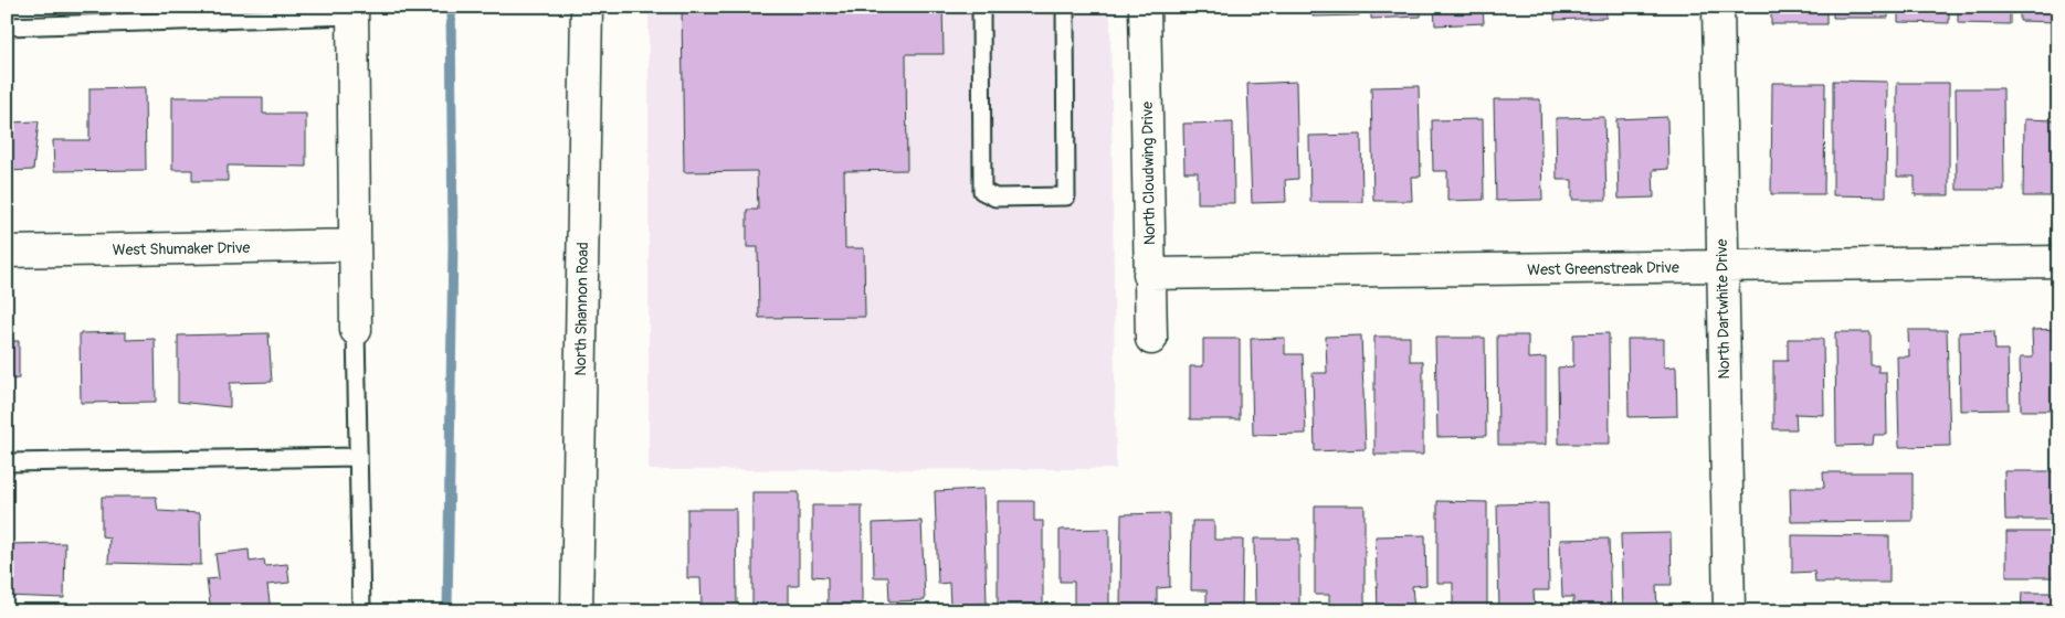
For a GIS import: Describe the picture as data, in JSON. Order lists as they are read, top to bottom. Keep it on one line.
{"streets":{"street":["North Cloudwing Drive","West Shumaker Drive","West Greenstreak Drive","North Shannon Road","North Dartwhite Drive"]},"crossings":[["North Cloudwing Drive","West Greenstreak Drive"],["West Greenstreak Drive","North Dartwhite Drive"]]}
